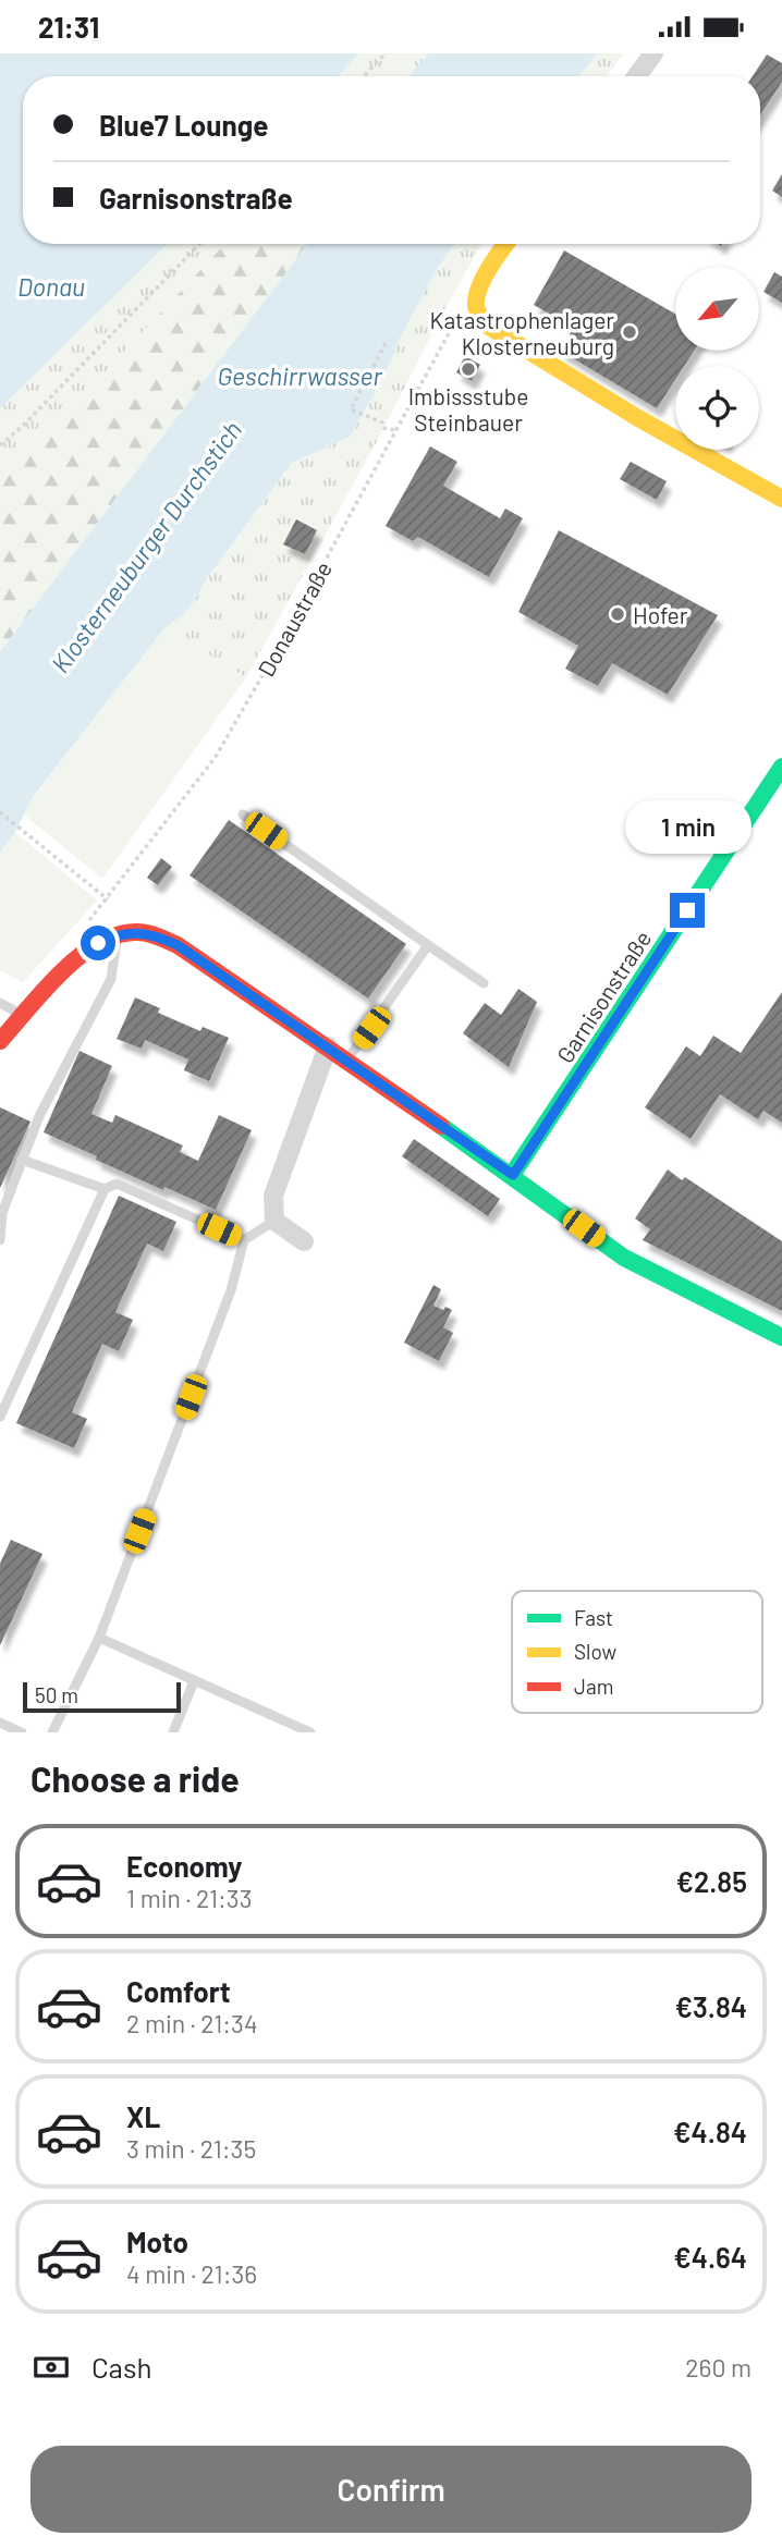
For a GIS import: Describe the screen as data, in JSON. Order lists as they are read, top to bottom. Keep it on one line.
{"streets":{"street":["Garnisonstraße"],"path":["Donaustraße"]},"water":["Donau","Geschirrwasser","Klosterneuburger Durchstich"],"places":["Katastrophenlager Klosterneuburg","Imbissstube Steinbauer","Hofer"],"legend":["Fast","Slow","Jam"],"scale_bar":"50 m","north":"bottom left","page":{"status":"21:31","banner":["Blue7 Lounge","Garnisonstraße"],"bubble":"1 min","scale":"50 m","heading":"Choose a ride","list":[{"name":"Economy","note":"1 min · 21:33","value":"€2.85"},{"name":"Comfort","note":"2 min · 21:34","value":"€3.84"},{"name":"XL","note":"3 min · 21:35","value":"€4.84"},{"name":"Moto","note":"4 min · 21:36","value":"€4.64"}],"pay":["Cash","260 m"],"buttons":"Confirm"}}
